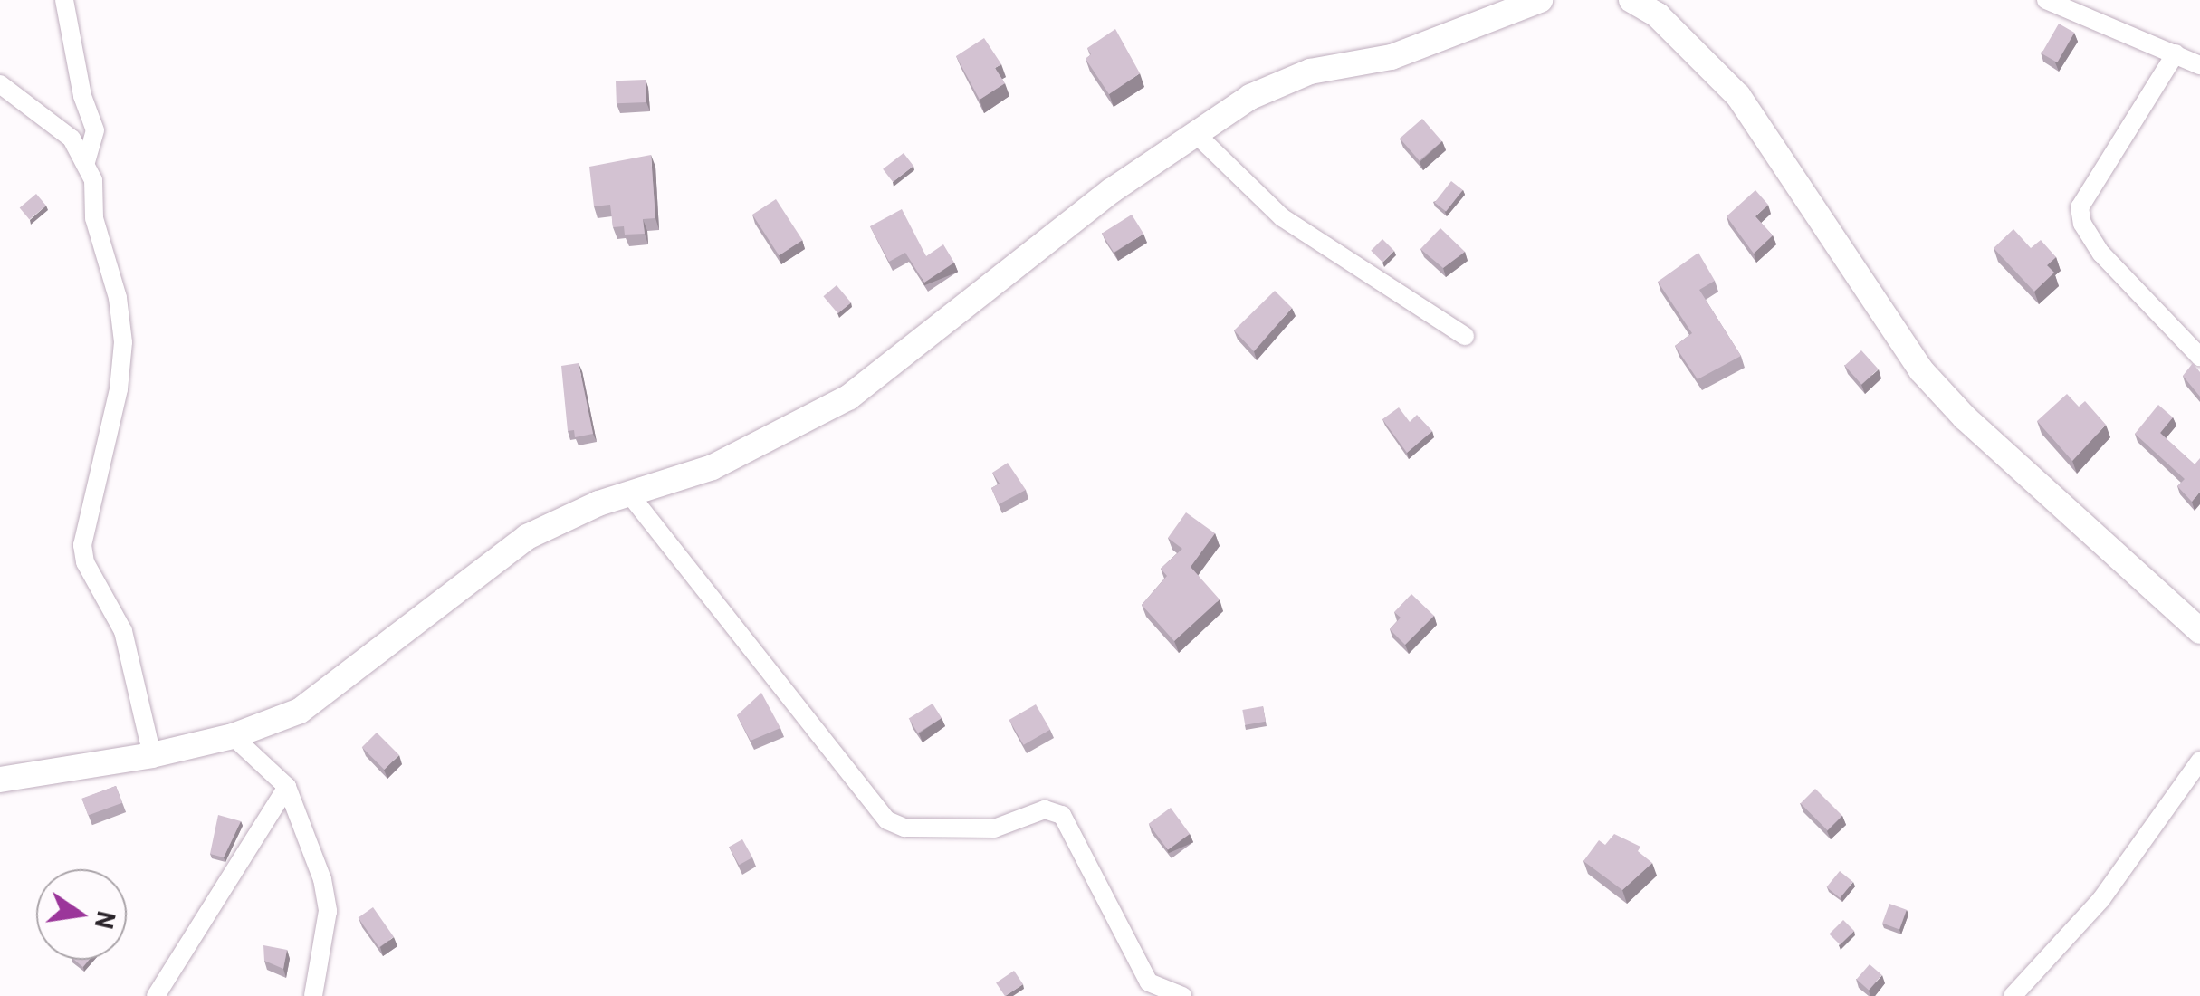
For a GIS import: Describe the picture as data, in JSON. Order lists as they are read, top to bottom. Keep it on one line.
{"north":"right"}
